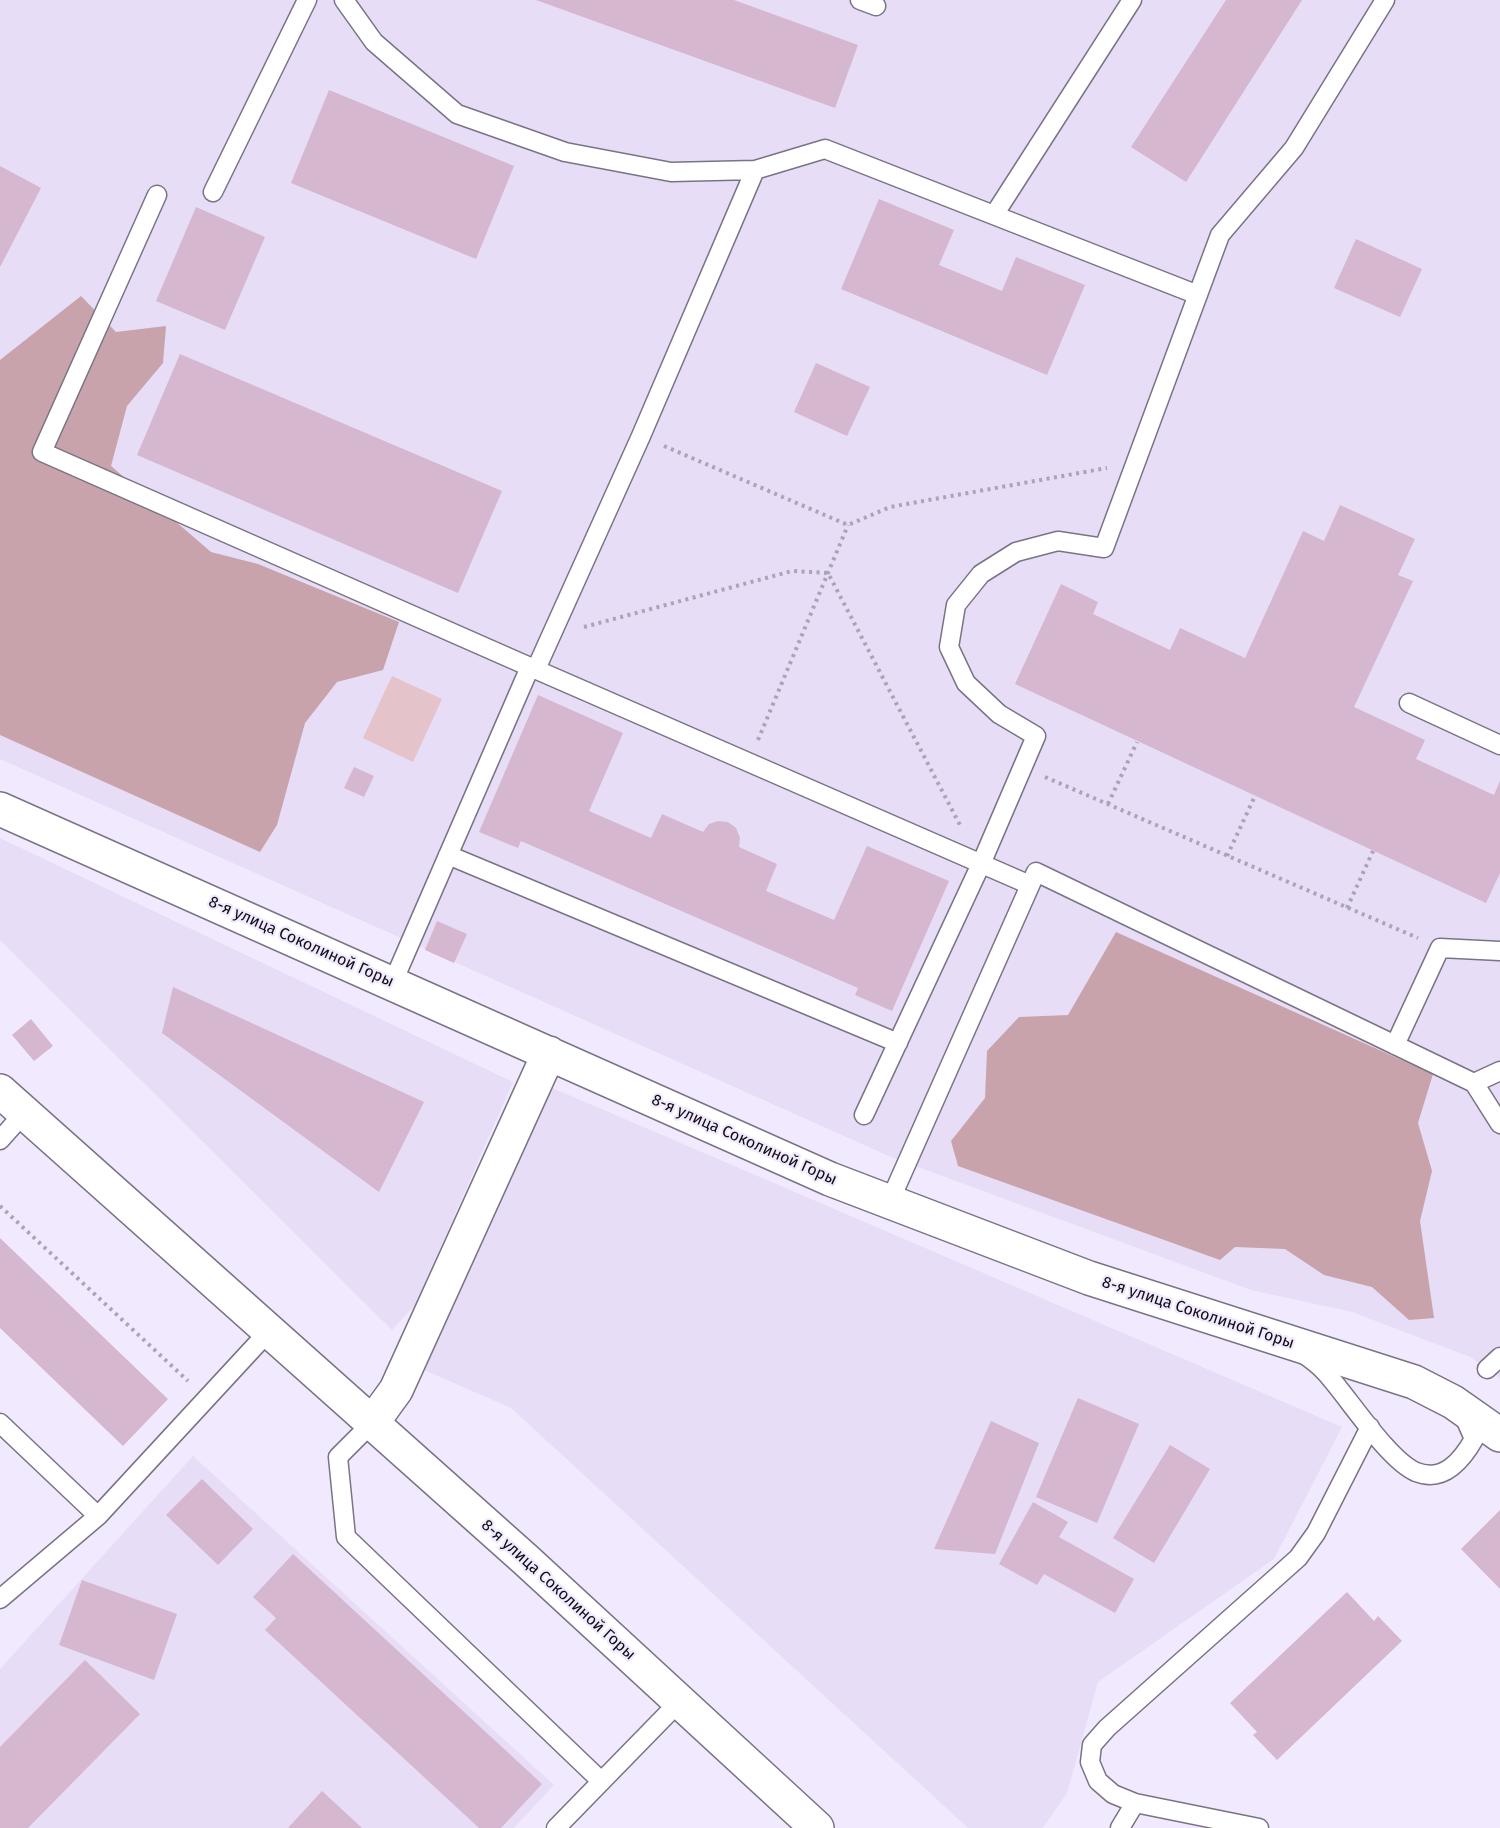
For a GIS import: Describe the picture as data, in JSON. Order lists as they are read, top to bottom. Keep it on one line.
{"streets":{"street":["8-я улица Соколиной Горы"]}}
